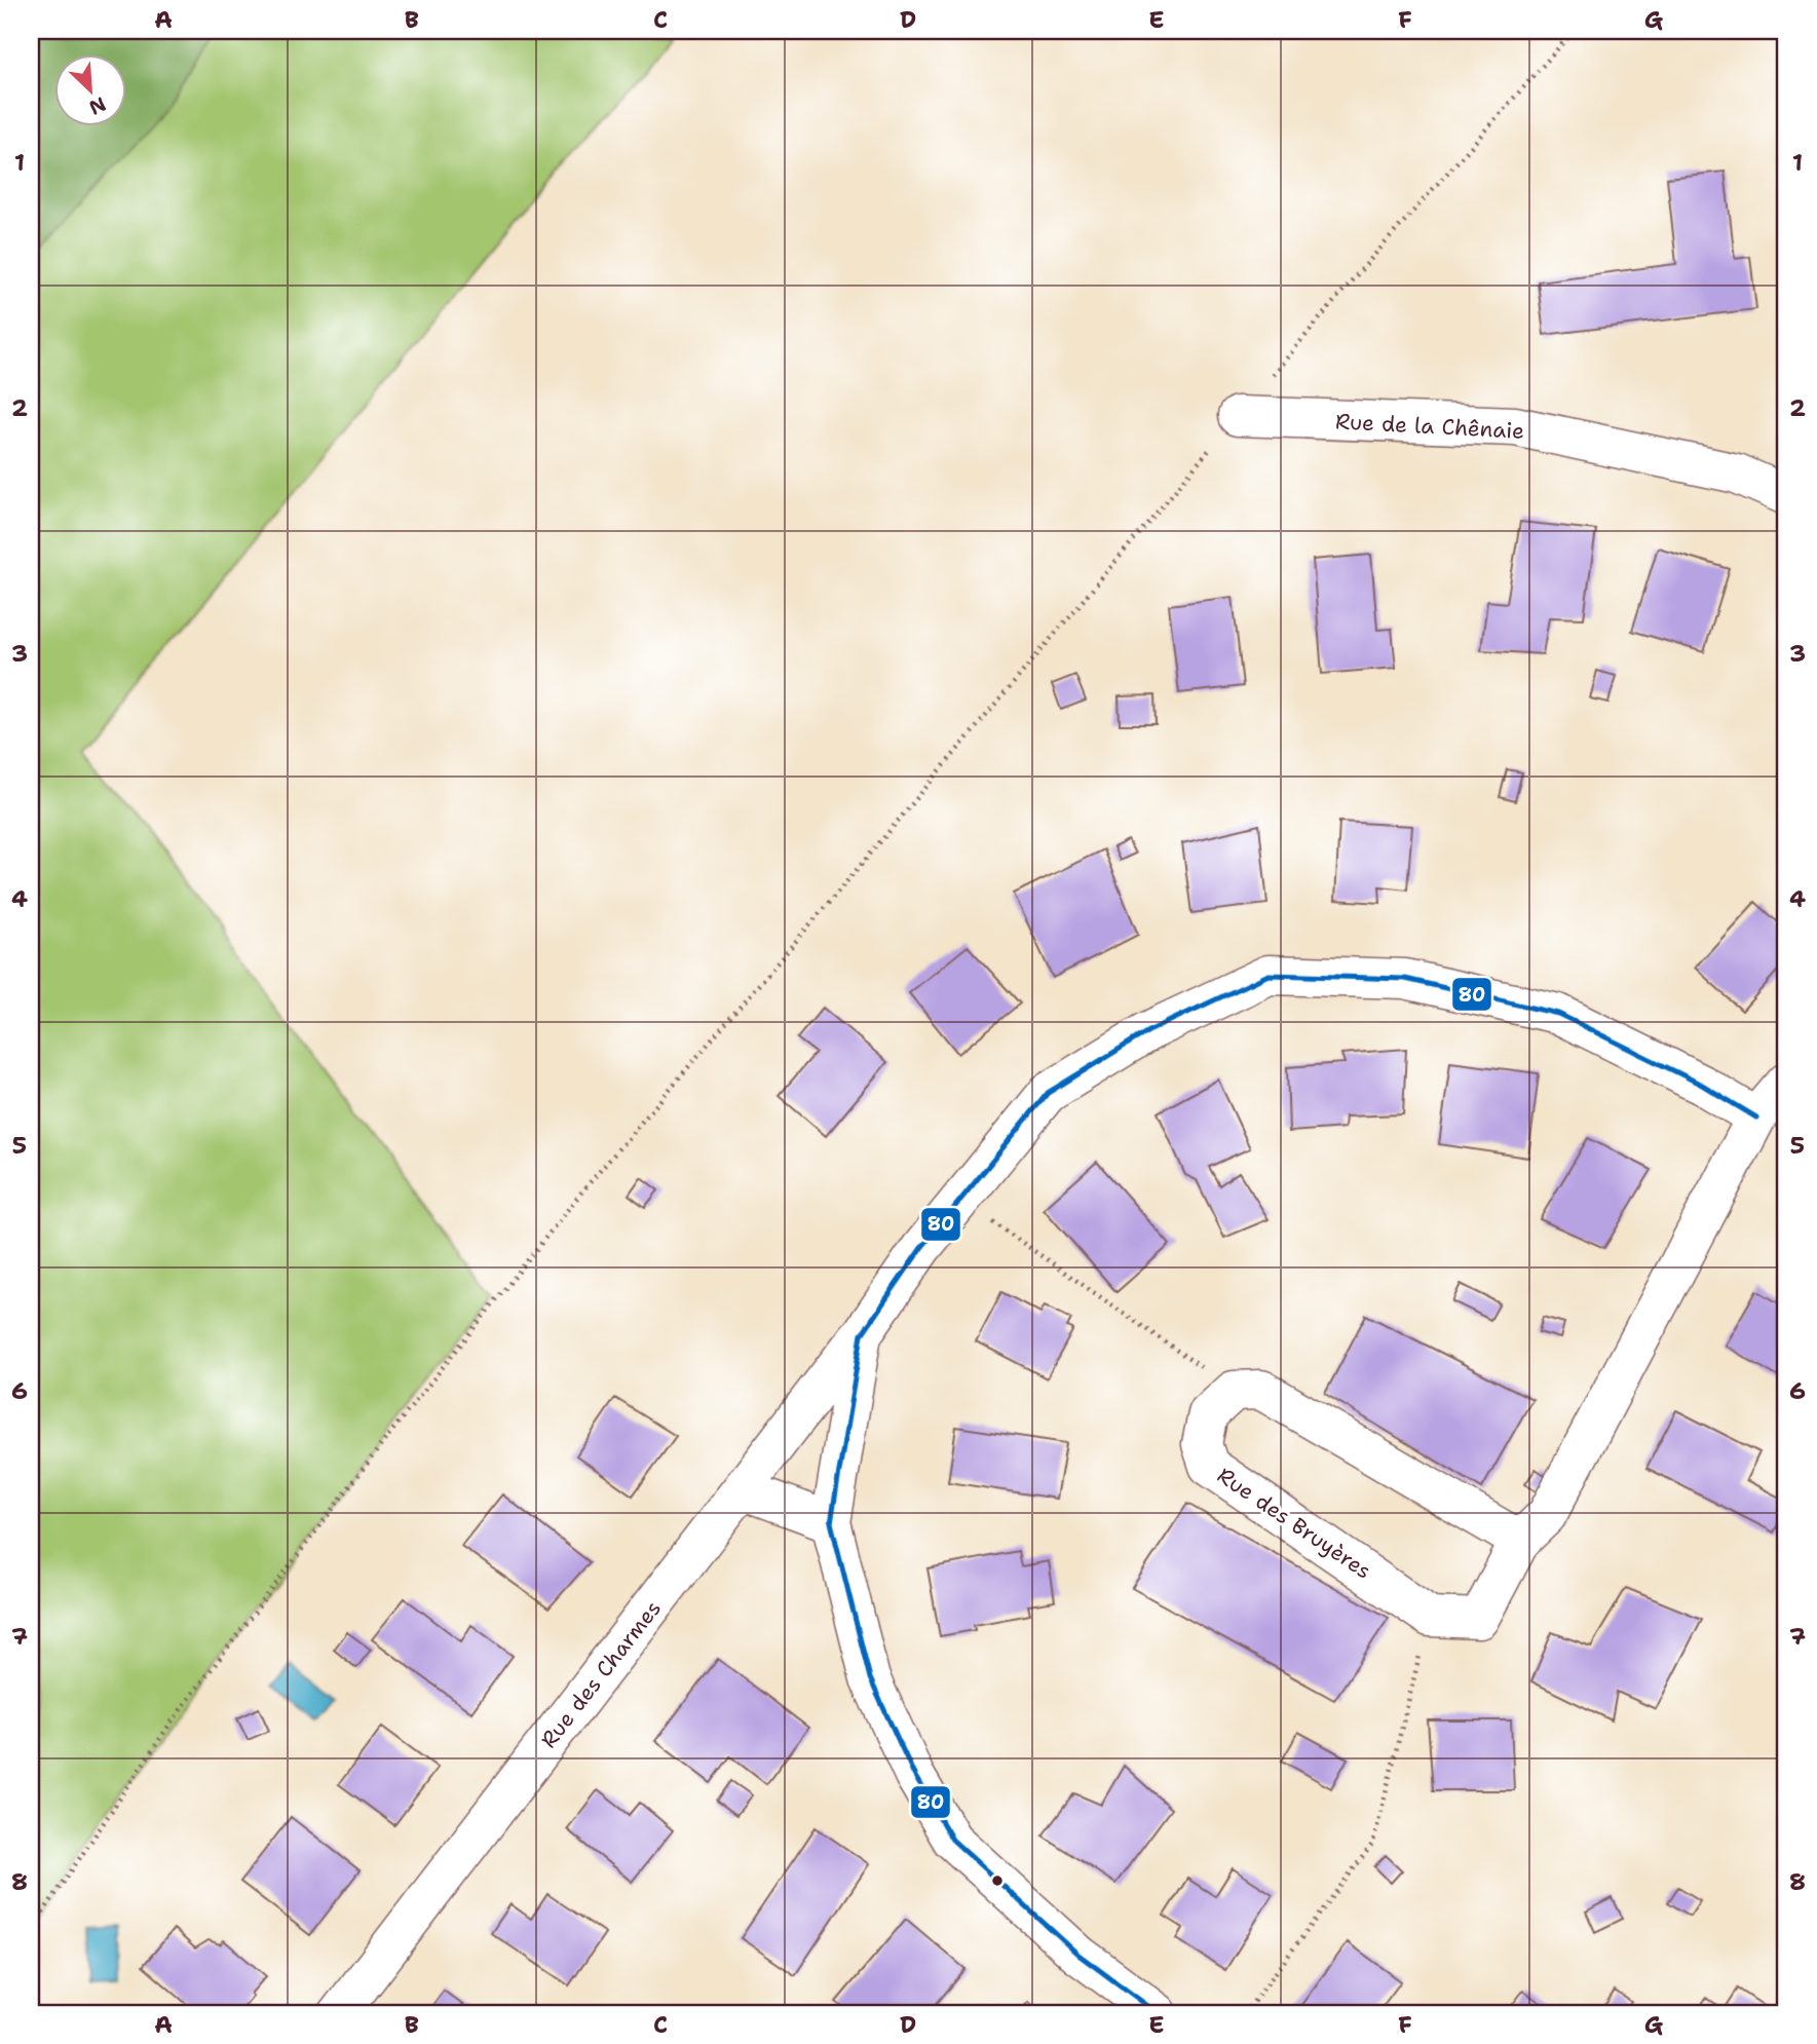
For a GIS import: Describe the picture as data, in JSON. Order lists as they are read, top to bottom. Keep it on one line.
{"streets":{"street":["Rue de la Chênaie","Rue des Bruyères","Rue des Charmes"]},"lines":["transit line 80"],"north":"bottom right","grid":{"columns":["A","B","C","D","E","F","G"],"rows":["1","2","3","4","5","6","7","8"]}}
